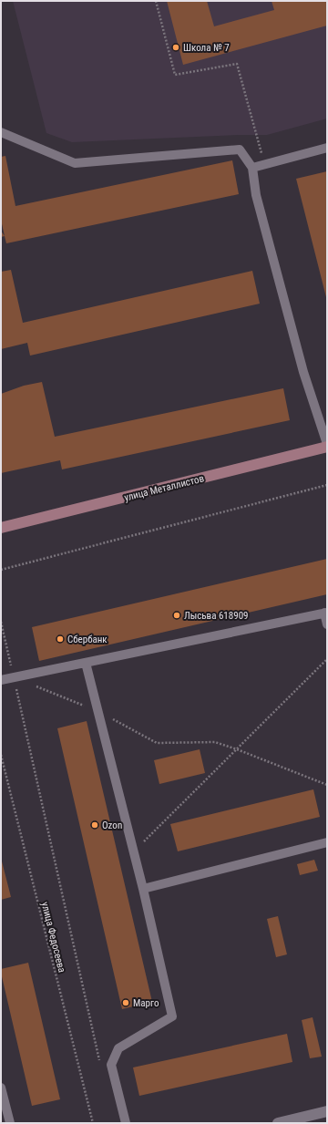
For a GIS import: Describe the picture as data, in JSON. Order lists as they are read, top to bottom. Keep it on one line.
{"streets":{"street":["улица Металлистов"],"path":["улица Федосеева"]},"places":["Школа № 7","Лысьва 618909","Сбербанк","Ozon","Марго"]}
